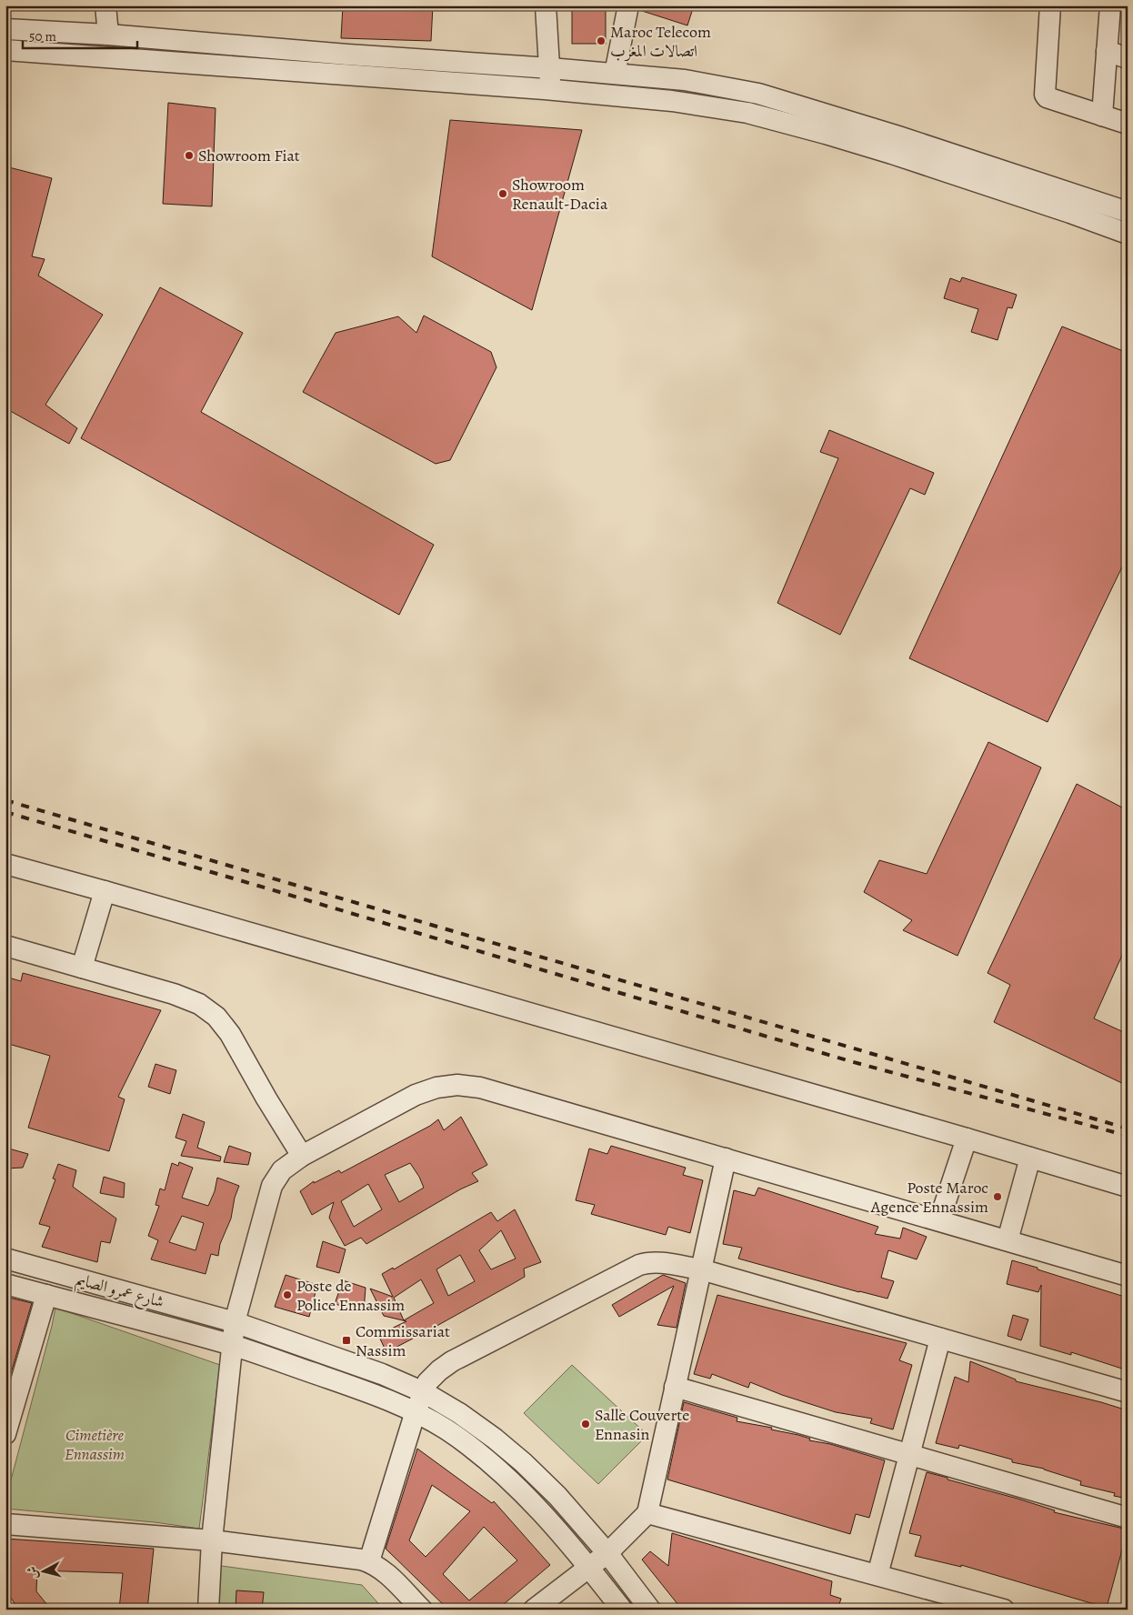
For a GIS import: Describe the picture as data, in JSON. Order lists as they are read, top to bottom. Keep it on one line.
{"streets":{"street":["شارع عمرو الصايم"]},"parks":["Cimetière Ennassim"],"places":{"other":["Maroc Telecom اتصالات المغرب","Showroom Fiat","Showroom Renault-Dacia","Poste Maroc Agence Ennassim","Poste de Police Ennassim","Salle Couverte Ennasin"],"transit":["Commissariat Nassim"]},"scale_bar":"50 m","north":"left"}
